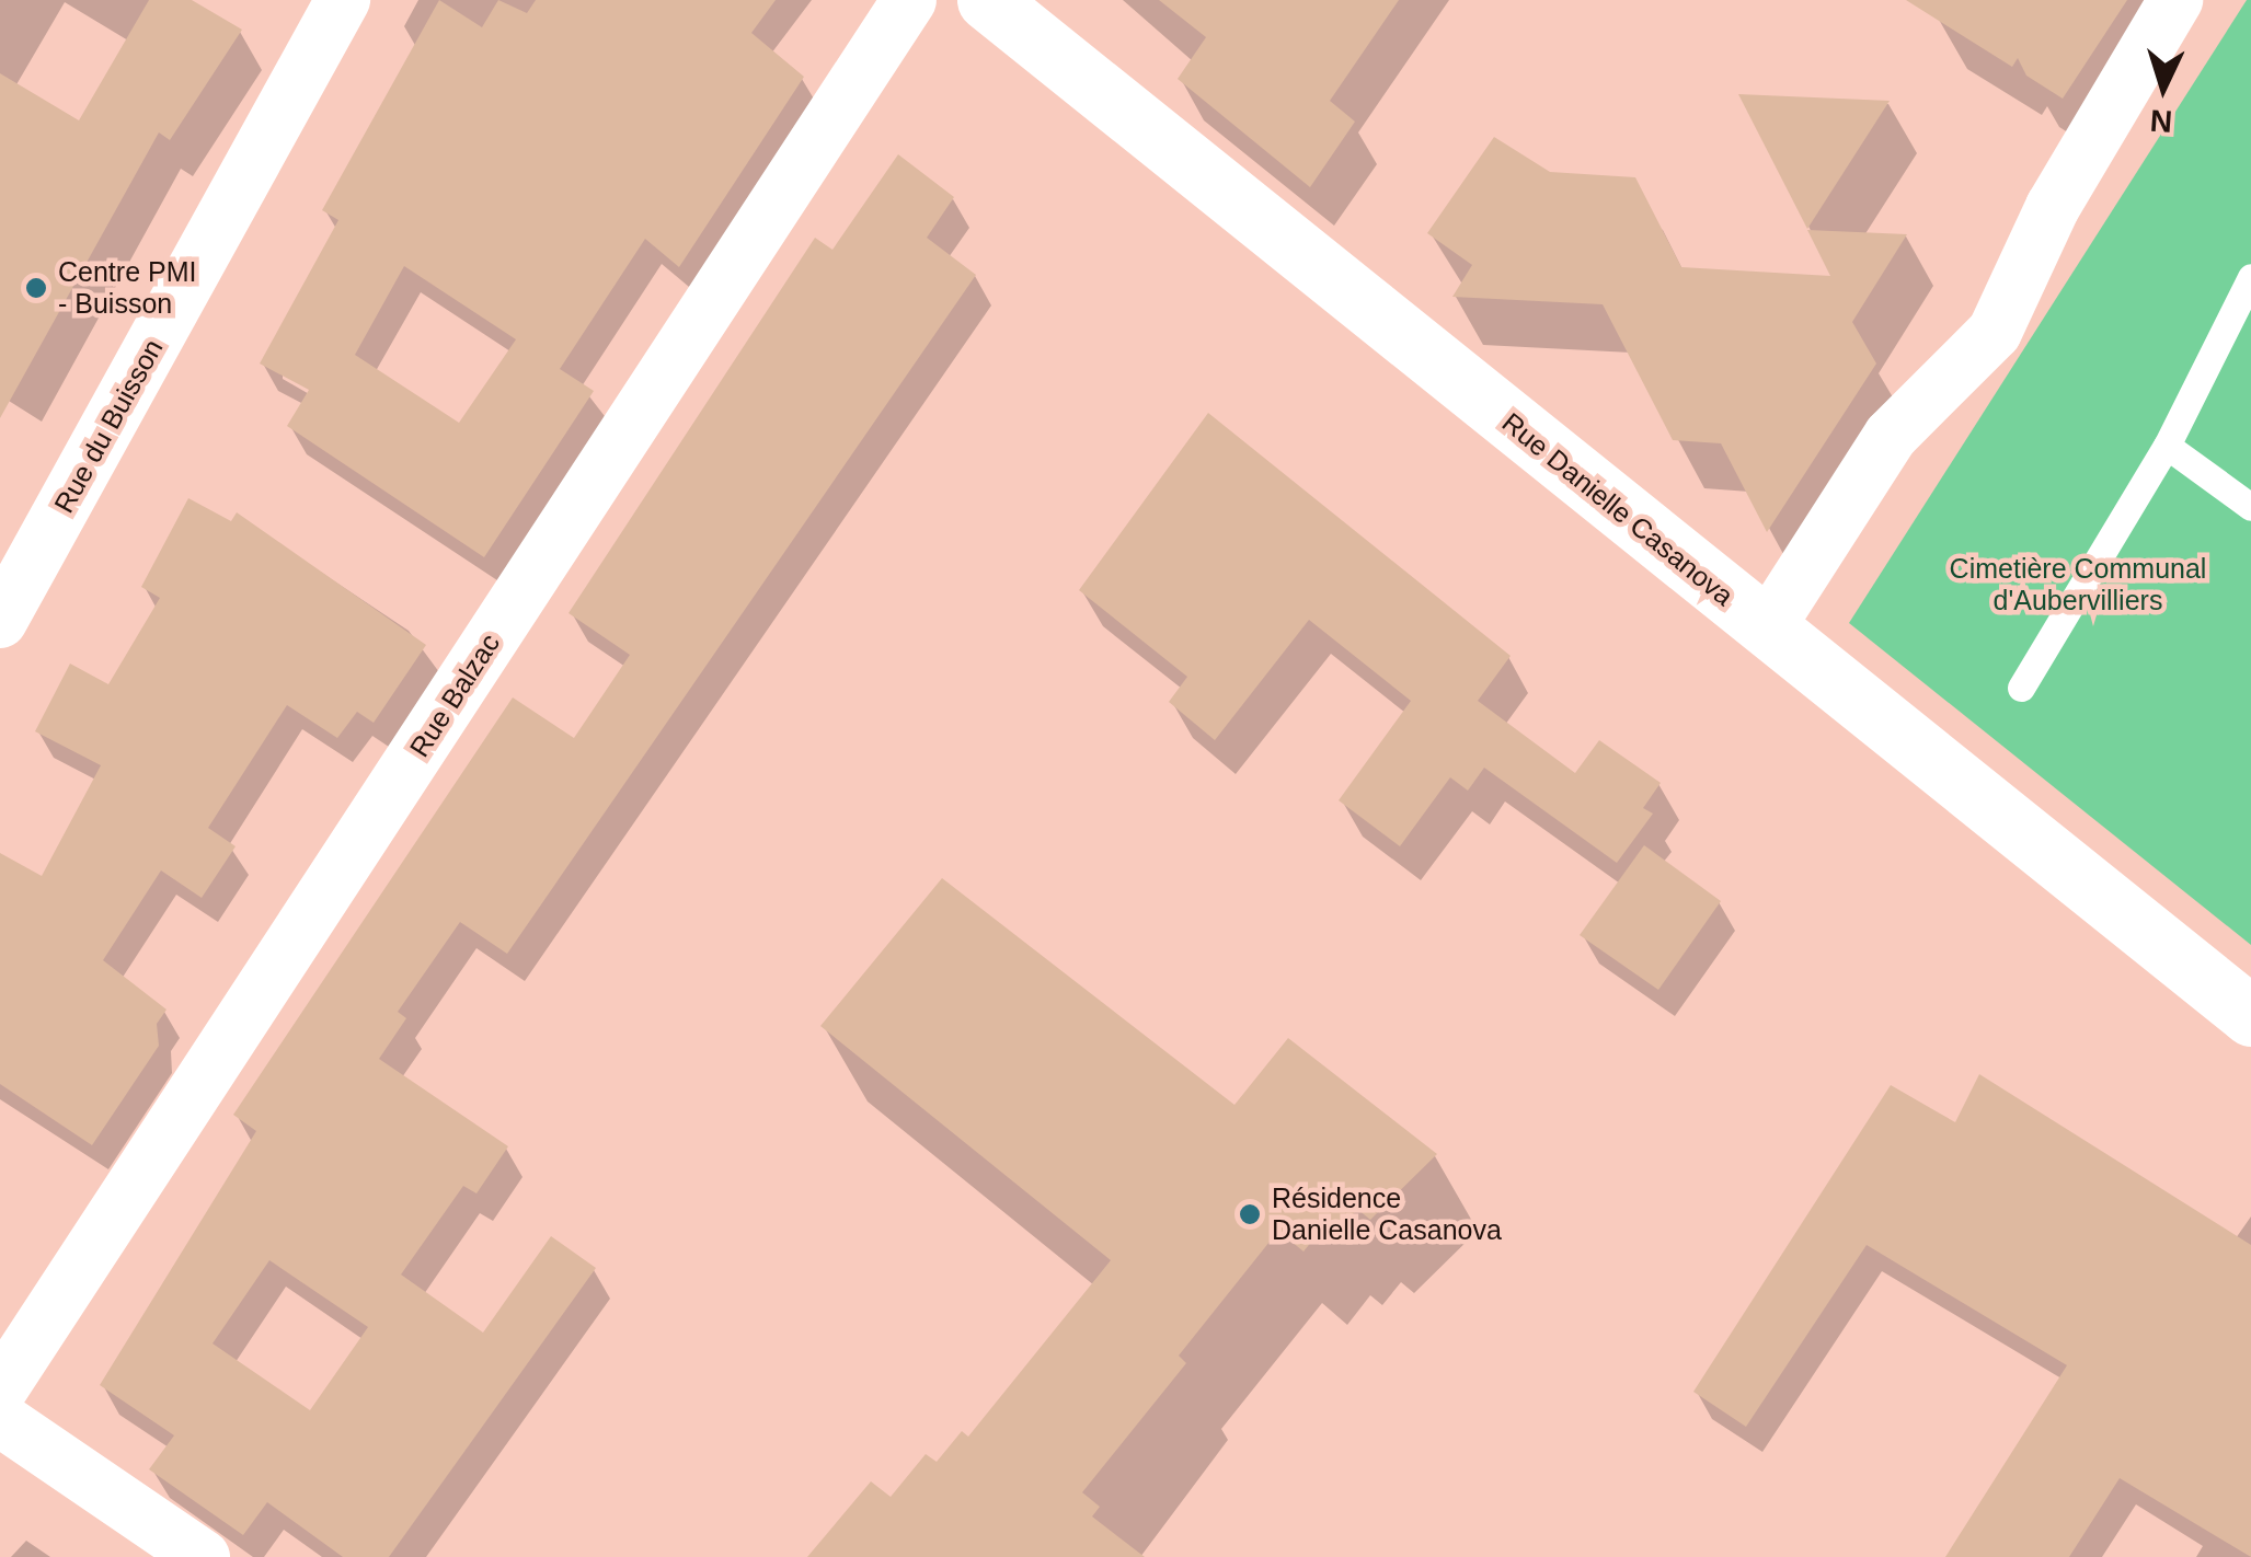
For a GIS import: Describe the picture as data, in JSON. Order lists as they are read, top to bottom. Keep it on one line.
{"streets":{"main road":["Rue Danielle Casanova"],"street":["Rue du Buisson","Rue Balzac"]},"parks":["Cimetière Communal d'Aubervilliers"],"places":["Centre PMI - Buisson","Résidence Danielle Casanova"],"north":"bottom"}
